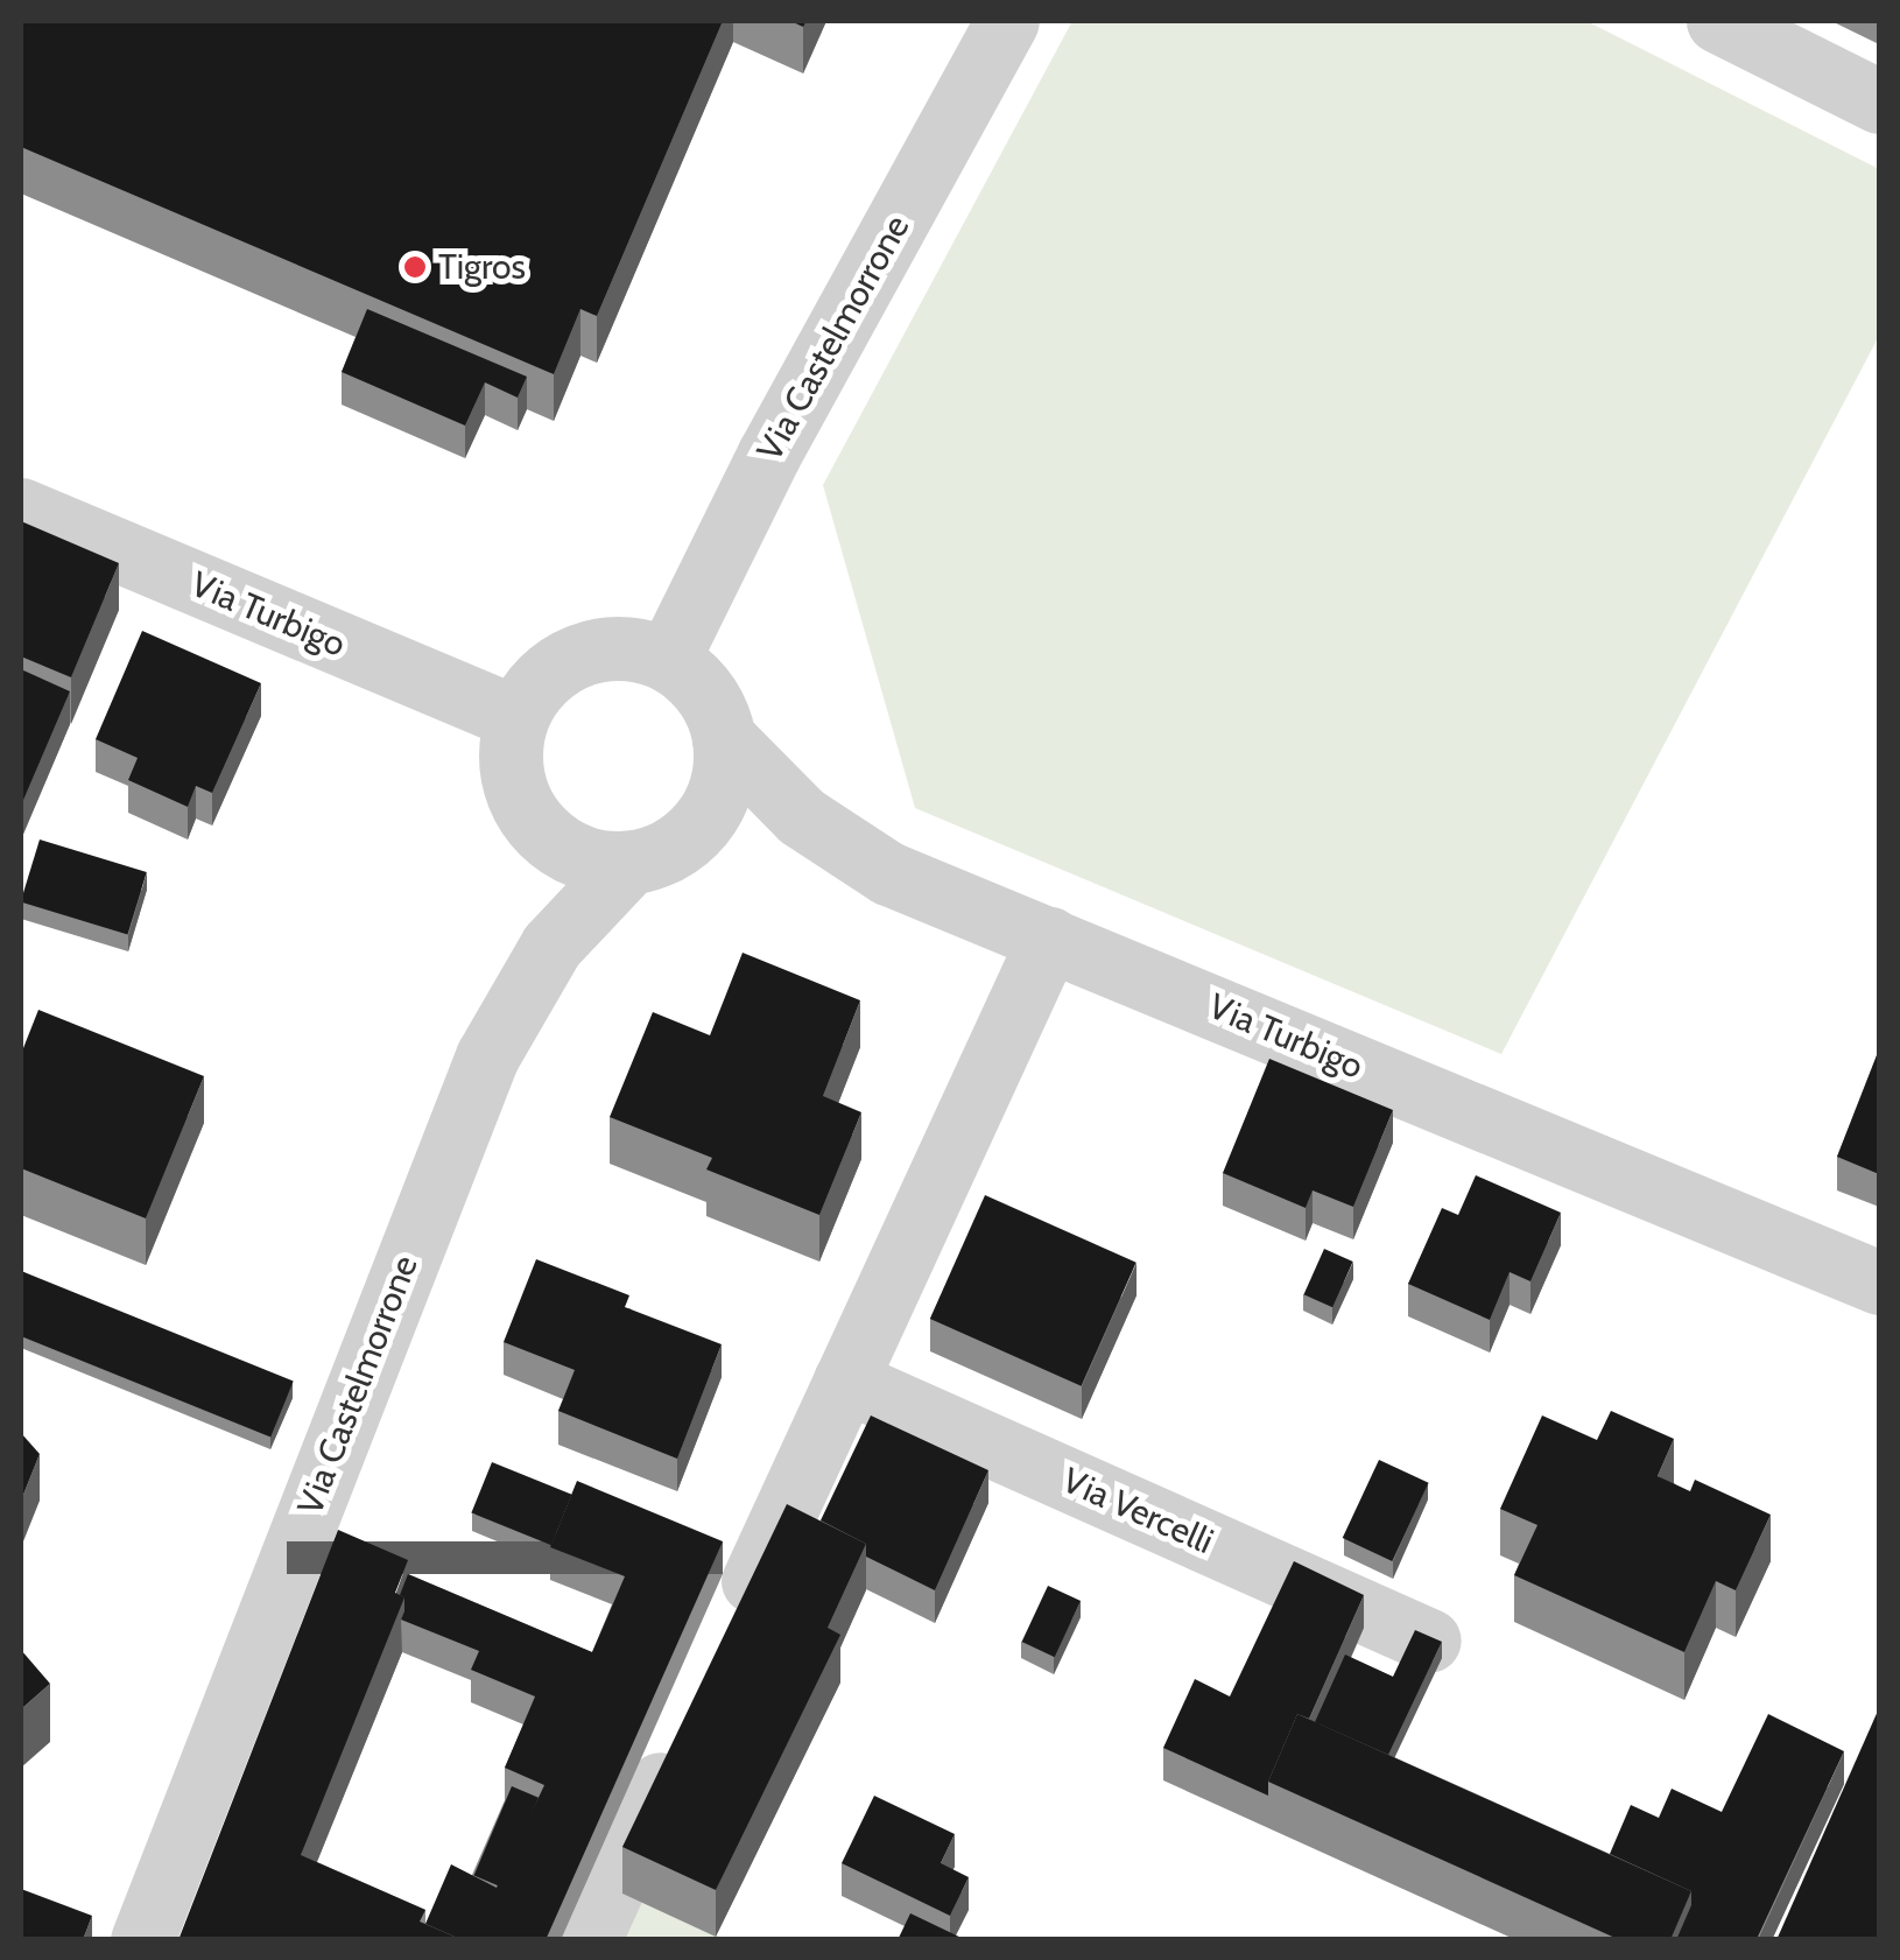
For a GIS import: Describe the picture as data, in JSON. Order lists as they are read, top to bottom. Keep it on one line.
{"streets":{"street":["Via Castelmorrone","Via Turbigo","Via Vercelli"]},"crossings":[["Via Castelmorrone","Via Turbigo"]],"places":["Tigros"]}
